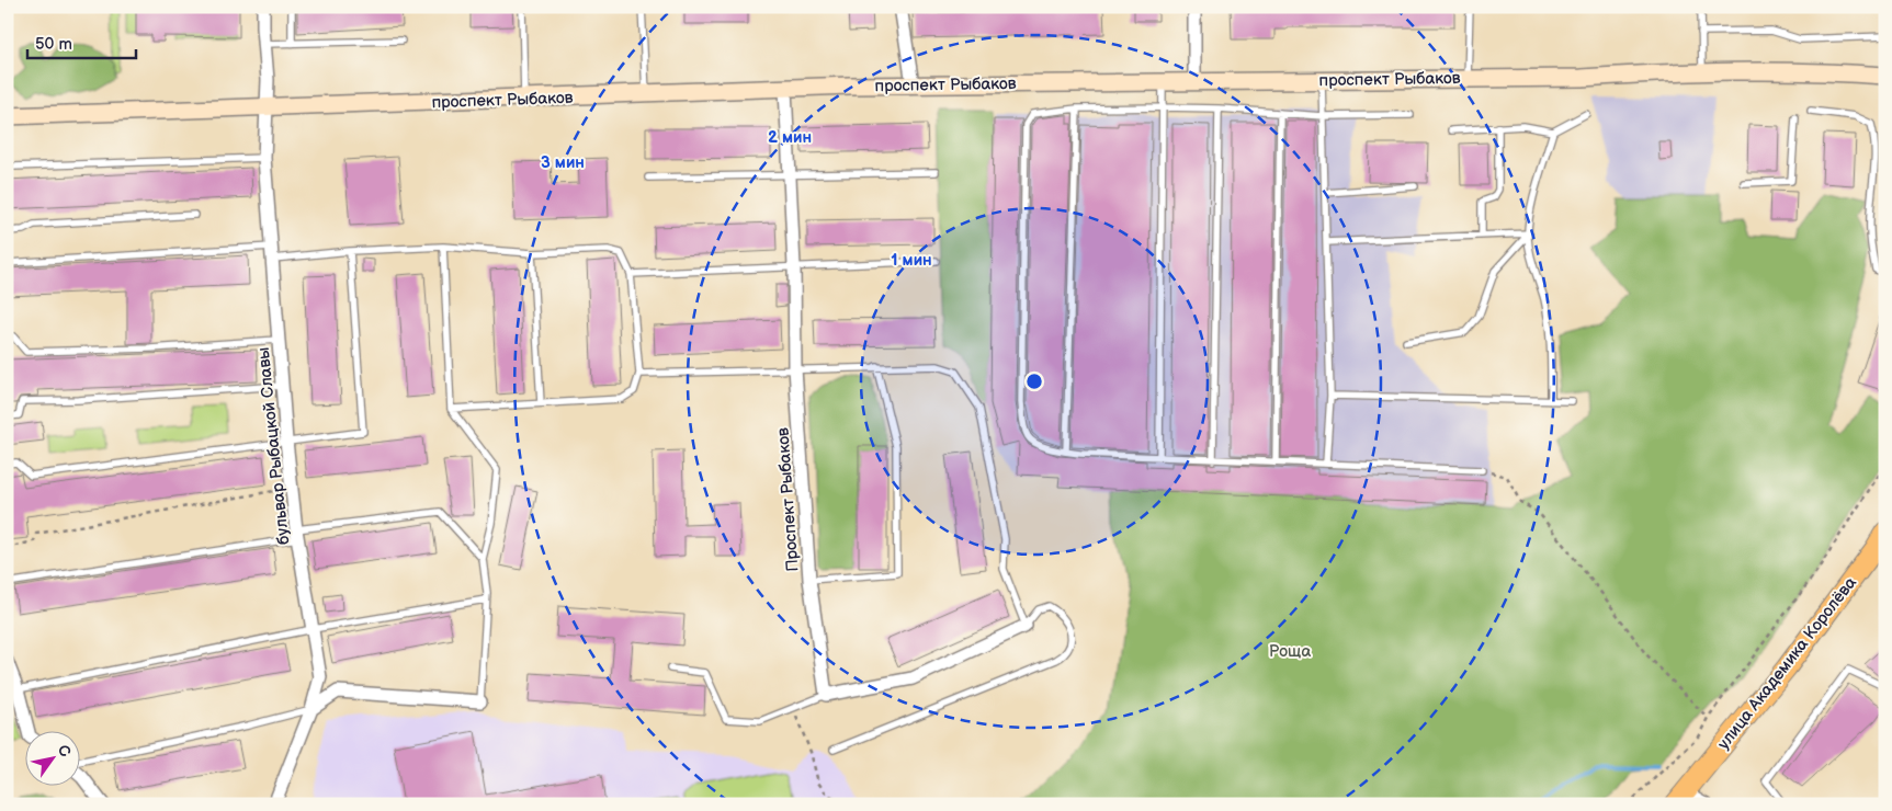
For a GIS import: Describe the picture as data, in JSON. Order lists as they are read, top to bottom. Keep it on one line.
{"streets":{"main road":["проспект Рыбаков","улица Академика Королёва"],"street":["бульвар Рыбацкой Славы","Проспект Рыбаков"]},"crossings":[["проспект Рыбаков","бульвар Рыбацкой Славы"],["проспект Рыбаков","Проспект Рыбаков"]],"parks":["Роща"],"scale_bar":"50 m","north":"top right","rings":["2 мин","3 мин","1 мин"]}
